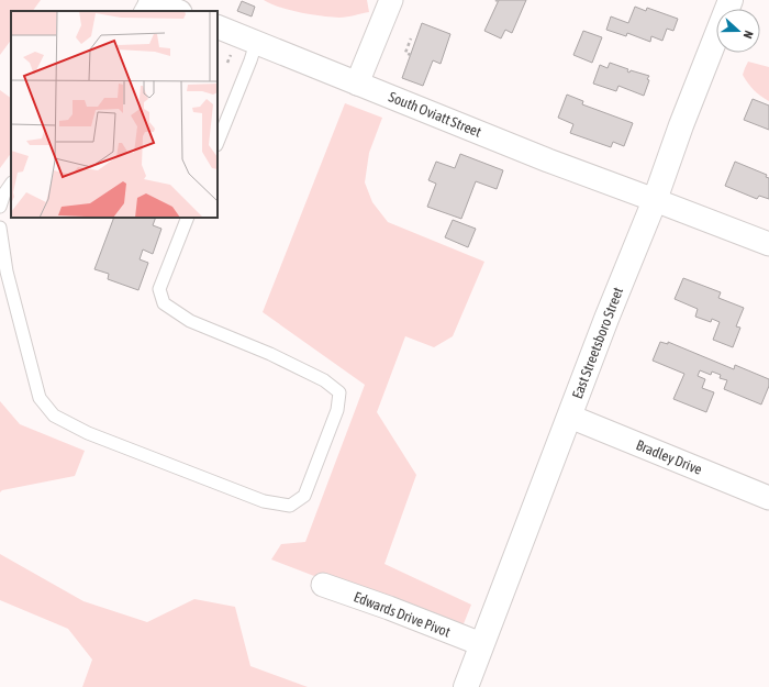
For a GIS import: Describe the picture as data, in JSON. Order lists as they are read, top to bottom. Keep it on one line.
{"streets":{"main road":["East Streetsboro Street"],"street":["South Oviatt Street","Bradley Drive","Edwards Drive Pivot"]},"crossings":[["South Oviatt Street","East Streetsboro Street"],["East Streetsboro Street","Bradley Drive"],["East Streetsboro Street","Edwards Drive Pivot"]],"north":"right"}
